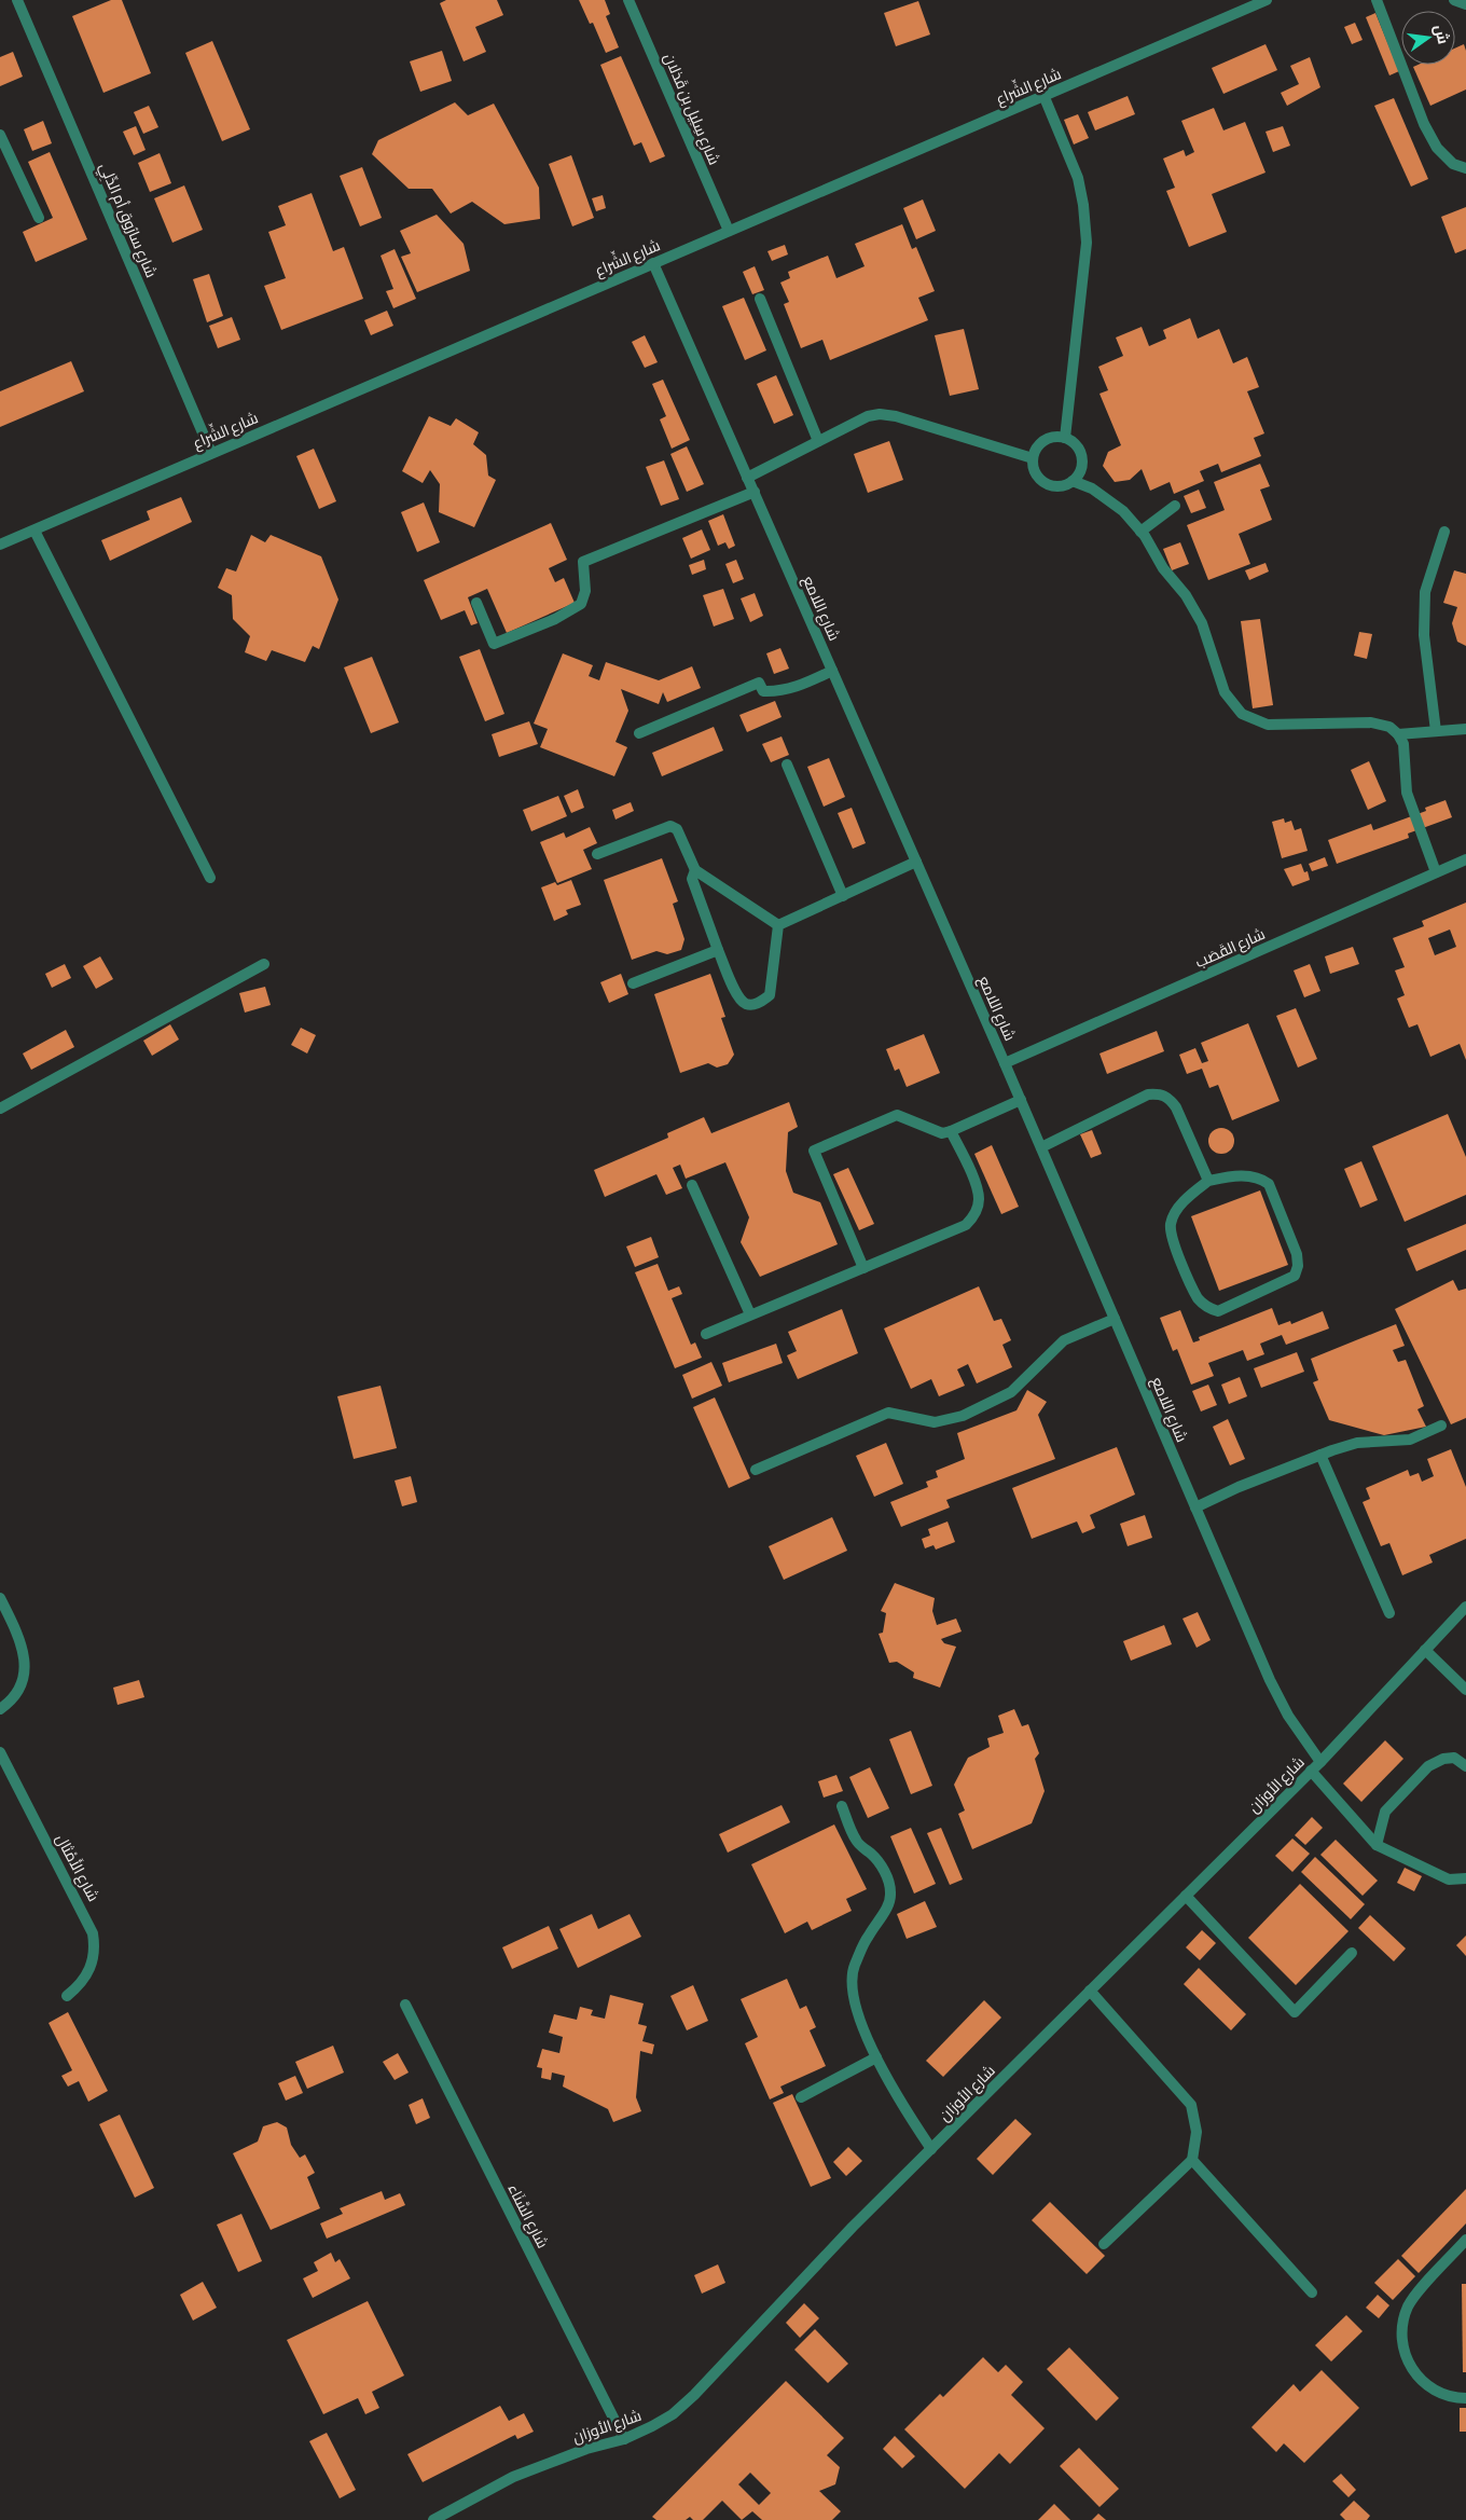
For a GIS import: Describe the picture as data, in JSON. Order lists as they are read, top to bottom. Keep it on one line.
{"streets":{"street":["شارع الشِّراع","شارع سِلِيل بن قَذلان","شارع سارُوق أم الدِّلِي","شارع اللامع","شارع القَصَب","شارع الأوزان","شارع الأَمْثال","شارع السَّنَاء"]},"crossings":[["شارع الشِّراع","شارع سِلِيل بن قَذلان"],["شارع الشِّراع","شارع سارُوق أم الدِّلِي"],["شارع الشِّراع","شارع اللامع"],["شارع اللامع","شارع القَصَب"],["شارع اللامع","شارع الأوزان"],["شارع الأوزان","شارع السَّنَاء"]],"north":"right"}
